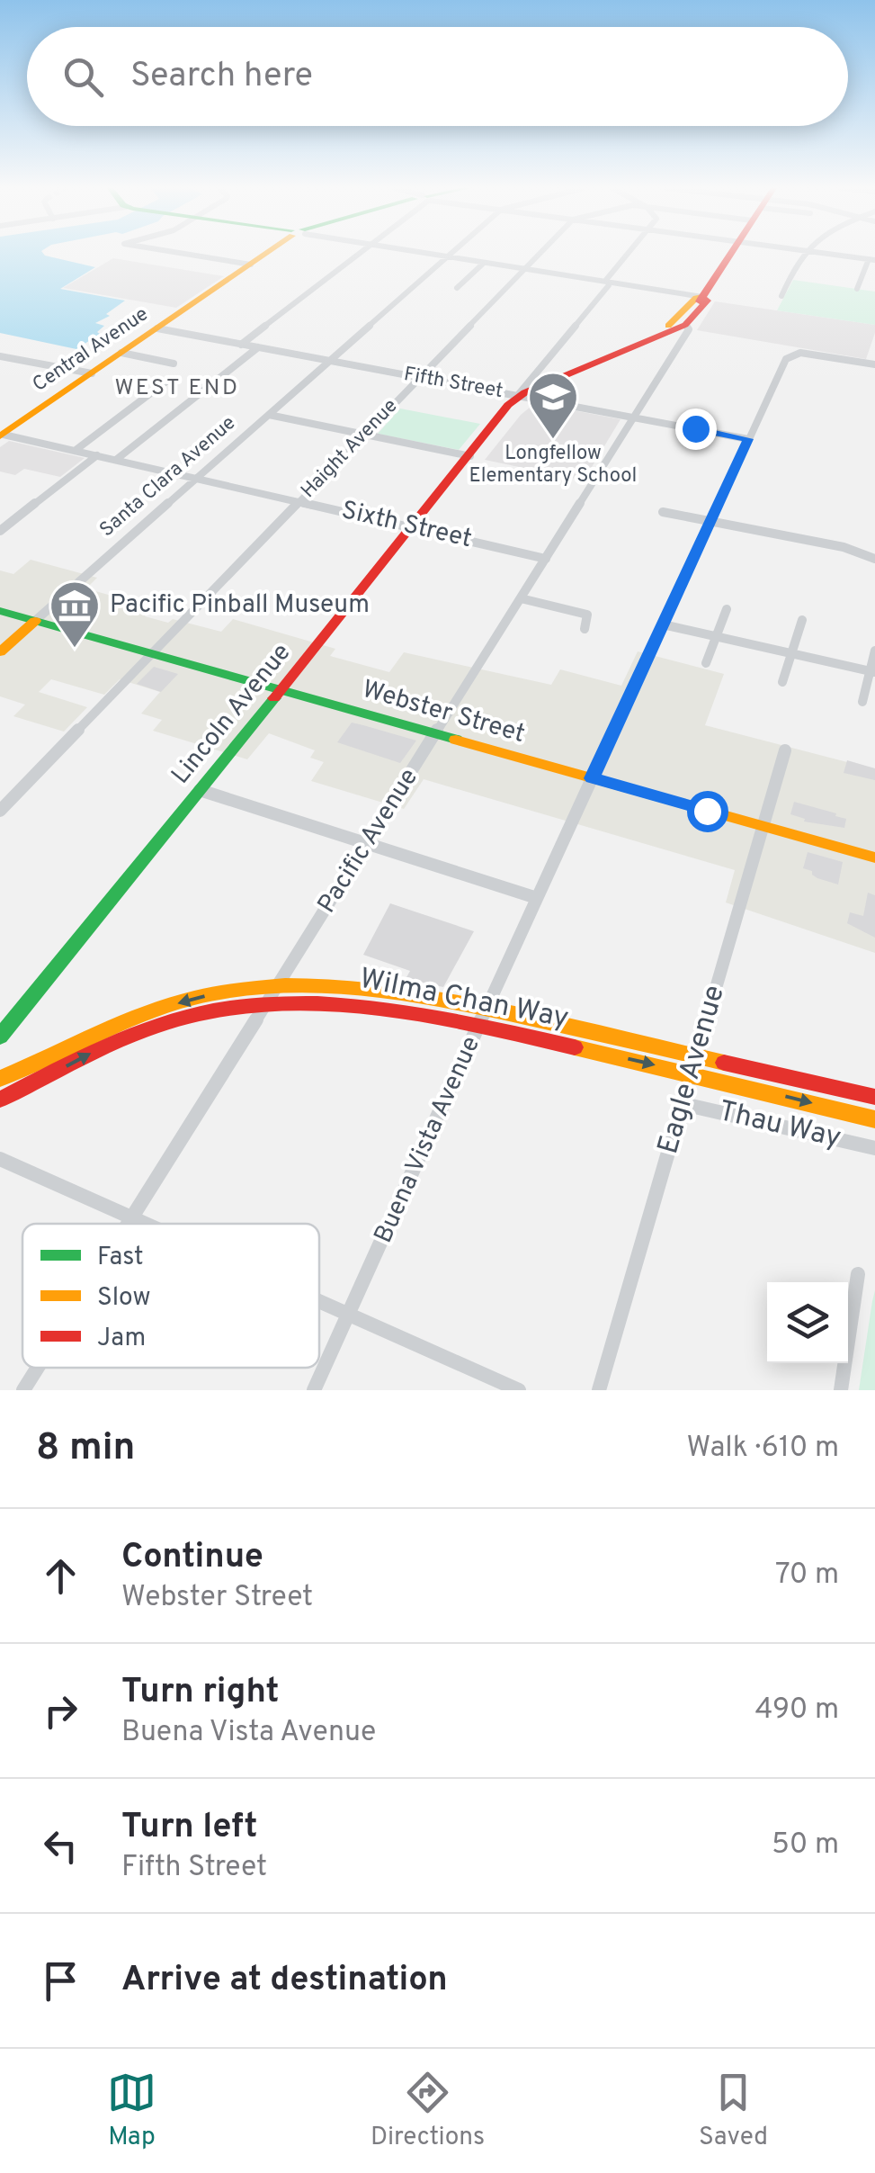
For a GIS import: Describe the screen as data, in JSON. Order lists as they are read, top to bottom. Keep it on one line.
{"streets":{"street":["Central Avenue","Fifth Street","Haight Avenue","Santa Clara Avenue","Sixth Street","Webster Street","Lincoln Avenue","Pacific Avenue","Wilma Chan Way","Eagle Avenue","Thau Way","Buena Vista Avenue"]},"crossings":[["Central Avenue","Fifth Street"],["Central Avenue","Sixth Street"],["Fifth Street","Haight Avenue"],["Fifth Street","Santa Clara Avenue"],["Fifth Street","Lincoln Avenue"],["Fifth Street","Pacific Avenue"],["Fifth Street","Buena Vista Avenue"],["Haight Avenue","Sixth Street"],["Haight Avenue","Webster Street"],["Santa Clara Avenue","Sixth Street"],["Santa Clara Avenue","Webster Street"],["Sixth Street","Lincoln Avenue"],["Sixth Street","Pacific Avenue"],["Webster Street","Lincoln Avenue"],["Webster Street","Pacific Avenue"],["Webster Street","Eagle Avenue"],["Webster Street","Buena Vista Avenue"],["Pacific Avenue","Wilma Chan Way"],["Wilma Chan Way","Eagle Avenue"],["Wilma Chan Way","Buena Vista Avenue"],["Eagle Avenue","Thau Way"]],"districts":["WEST END"],"places":{"school or university":["Longfellow Elementary School"],"museum":["Pacific Pinball Museum"]},"legend":["Fast","Slow","Jam"],"page":{"search":"Search here","heading":["8 min","Walk · 610 m"],"list":[["Continue","Webster Street","70 m"],["Turn right","Buena Vista Avenue","490 m"],["Turn left","Fifth Street","50 m"],"Arrive at destination"],"nav":["Map","Directions","Saved"]}}
